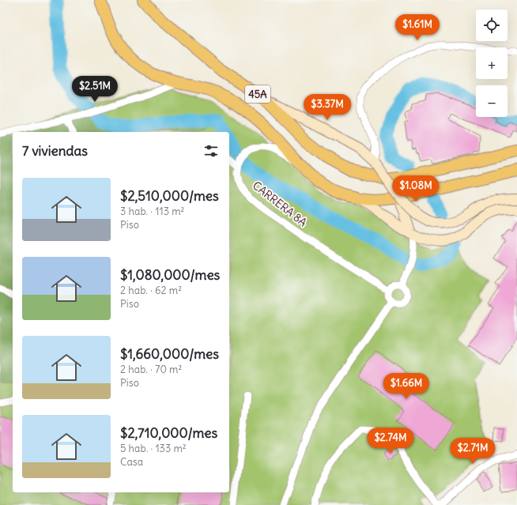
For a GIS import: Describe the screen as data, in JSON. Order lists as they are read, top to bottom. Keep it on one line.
{"streets":{"highway":["45A"],"street":["CARRERA 8A"]},"crossings":[["45A","CARRERA 8A"]],"page":{"map_buttons":["+","−"],"price":["$1.61M","$2.51M","$3.37M","$1.08M","$1.66M","$2.74M","$2.71M"],"heading":"7 viviendas","list":[{"name":"$2,510,000/mes","note":"3 hab. · 113 m² · Piso"},{"name":"$1,080,000/mes","note":"2 hab. · 62 m² · Piso"},{"name":"$1,660,000/mes","note":"2 hab. · 70 m² · Piso"},{"name":"$2,710,000/mes","note":"5 hab. · 133 m² · Casa"}]}}
